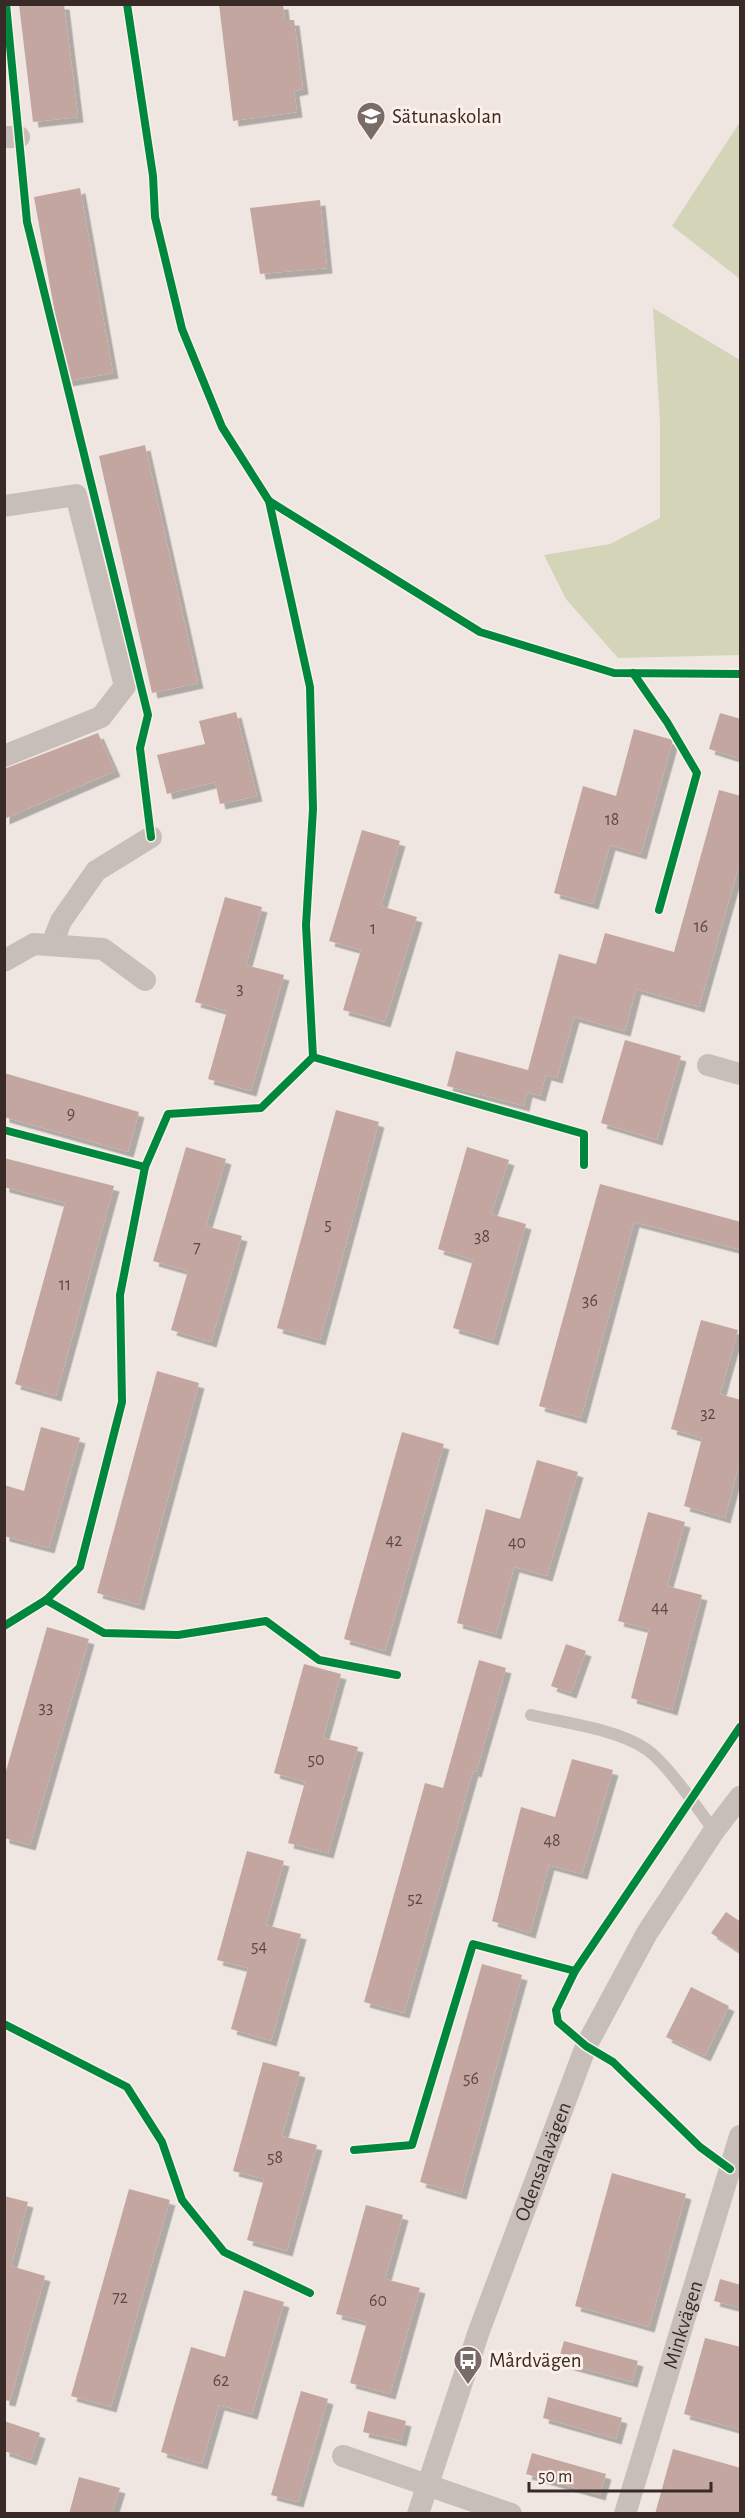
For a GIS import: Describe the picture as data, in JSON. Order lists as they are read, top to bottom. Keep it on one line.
{"streets":{"street":["Odensalavägen","Minkvägen"]},"places":{"school or university":["Sätunaskolan"],"bus stop":["Mårdvägen"]},"house_numbers":["18","16","1","3","9","5","38","7","11","36","32","42","40","44","33","50","48","52","54","56","58","72","60","62"],"scale_bar":"50 m"}
